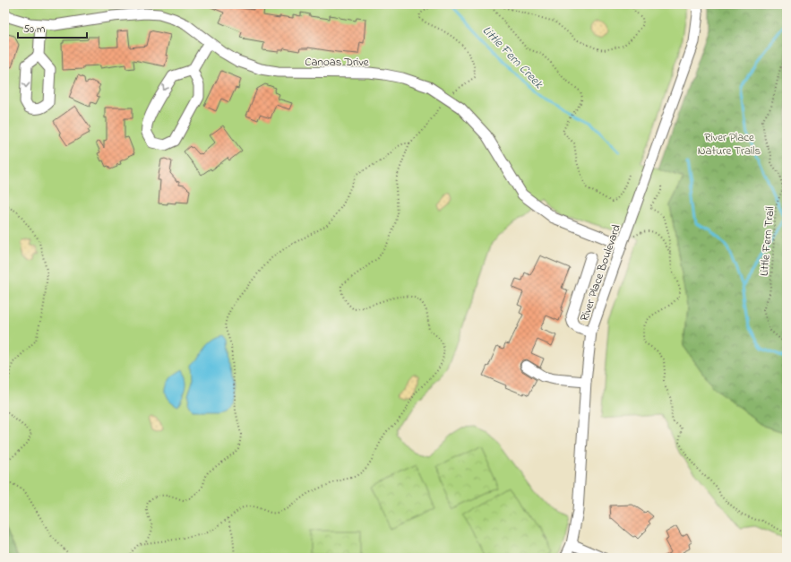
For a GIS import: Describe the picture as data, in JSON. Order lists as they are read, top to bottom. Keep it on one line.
{"streets":{"street":["Canoas Drive","River Place Boulevard"],"path":["Little Fern Trail"]},"crossings":[["Canoas Drive","River Place Boulevard"]],"water":["Little Fern Creek"],"parks":["River Place Nature Trails"],"scale_bar":"50 m"}
